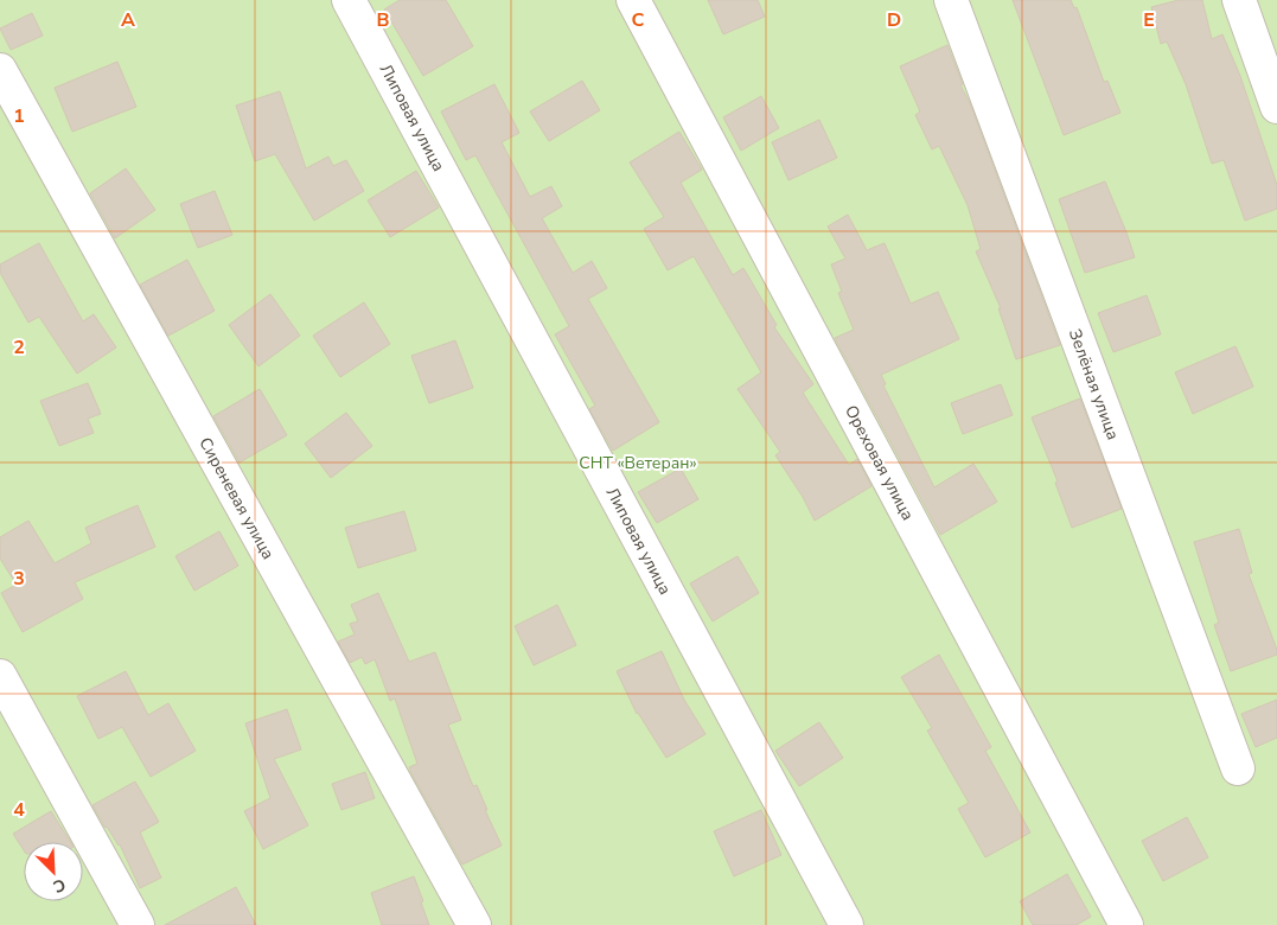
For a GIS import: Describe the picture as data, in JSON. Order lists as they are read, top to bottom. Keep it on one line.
{"streets":{"street":["Липовая улица","Зелёная улица","Ореховая улица","Сиреневая улица"]},"parks":["СНТ «Ветеран»"],"north":"bottom right","grid":{"columns":["A","B","C","D","E"],"rows":["1","2","3","4"]}}
